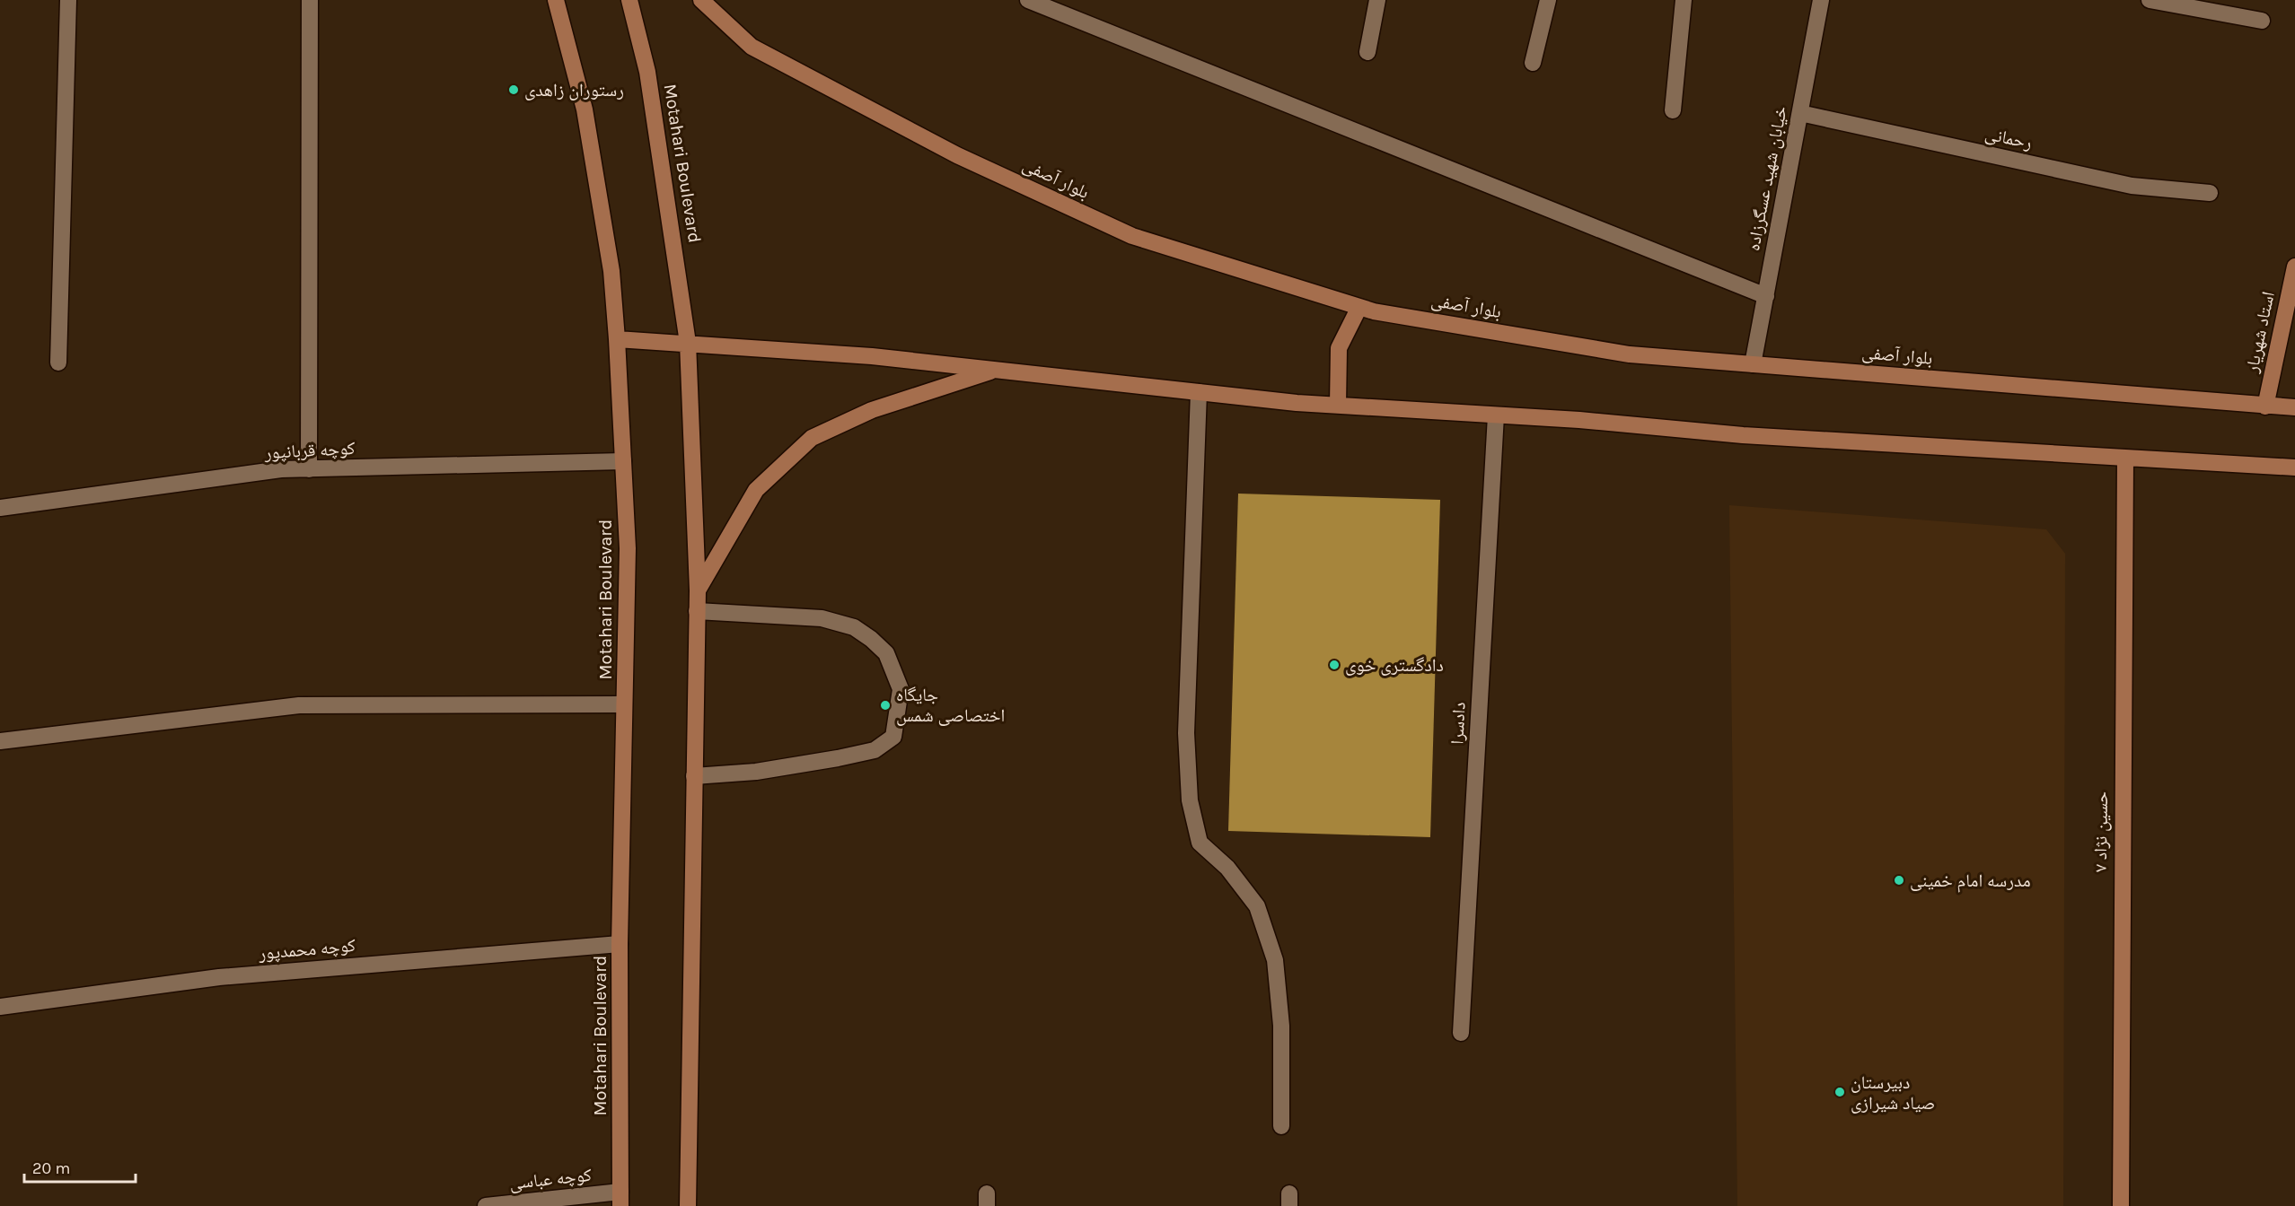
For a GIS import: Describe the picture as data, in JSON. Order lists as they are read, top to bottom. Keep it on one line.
{"streets":{"main road":["Motahari Boulevard","بلوار آصفی","استاد شهریار","حسین نژاد ۷"],"street":["رحمانی","خیابان شهید عسگرزاده","کوچه قربانپور","دادسرا","کوچه محمدپور","کوچه عباسی"]},"crossings":[["رحمانی","خیابان شهید عسگرزاده"],["Motahari Boulevard","کوچه قربانپور"],["Motahari Boulevard","کوچه محمدپور"],["Motahari Boulevard","کوچه عباسی"],["بلوار آصفی","خیابان شهید عسگرزاده"],["بلوار آصفی","استاد شهریار"]],"places":["رستوران زاهدی","دادگستری خوی","جایگاه اختصاصی شمس","مدرسه امام خمینی","دبیرستان صیاد شیرازی"],"scale_bar":"20 m"}
